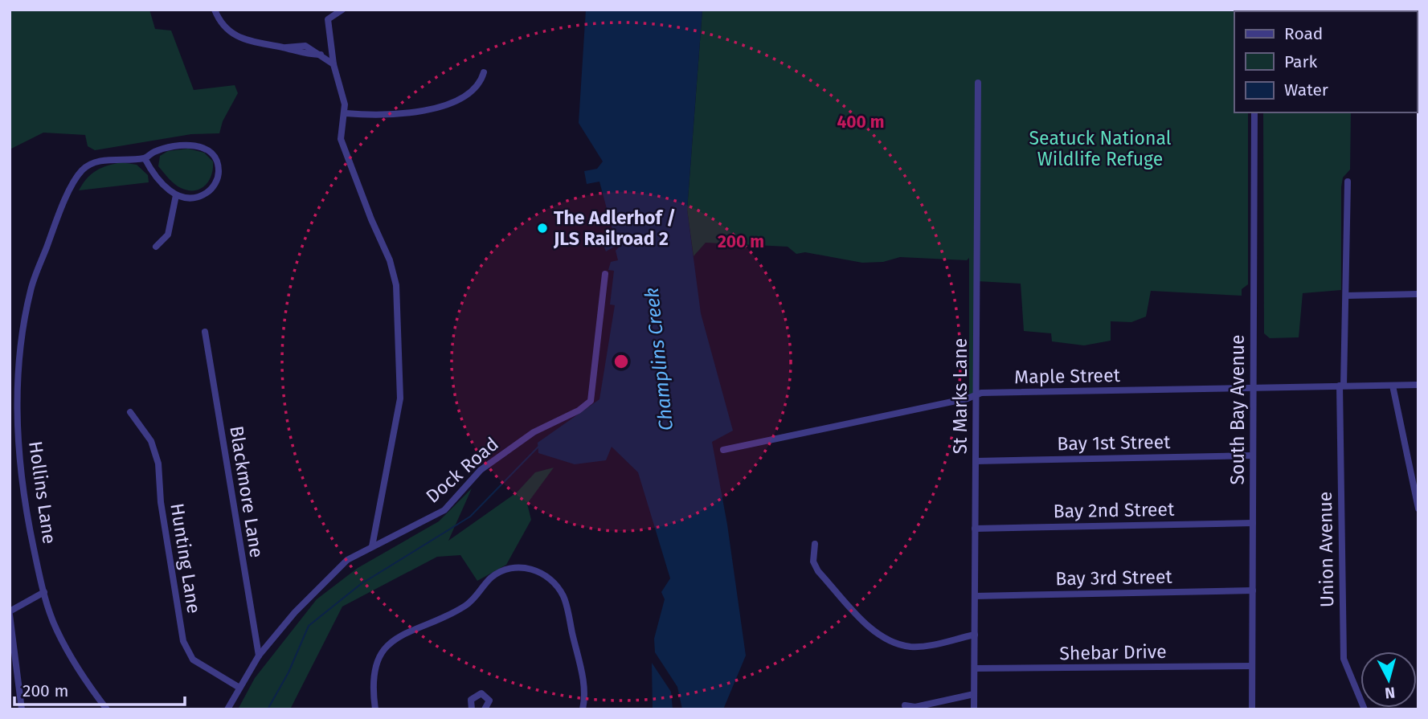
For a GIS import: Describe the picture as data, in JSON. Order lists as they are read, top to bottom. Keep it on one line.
{"streets":{"street":["Maple Street","St Marks Lane","South Bay Avenue","Bay 1st Street","Dock Road","Blackmore Lane","Hollins Lane","Bay 2nd Street","Union Avenue","Hunting Lane","Bay 3rd Street","Shebar Drive"]},"crossings":[["Maple Street","St Marks Lane"],["Maple Street","South Bay Avenue"],["Maple Street","Union Avenue"],["St Marks Lane","Bay 1st Street"],["St Marks Lane","Bay 2nd Street"],["St Marks Lane","Bay 3rd Street"],["St Marks Lane","Shebar Drive"],["South Bay Avenue","Bay 1st Street"],["South Bay Avenue","Bay 2nd Street"],["South Bay Avenue","Bay 3rd Street"],["South Bay Avenue","Shebar Drive"],["Dock Road","Blackmore Lane"],["Dock Road","Hunting Lane"]],"water":["Champlins Creek"],"parks":["Seatuck National Wildlife Refuge"],"places":["The Adlerhof / JLS Railroad 2"],"legend":["Road","Park","Water"],"scale_bar":"200 m","north":"bottom","rings":["400 m","200 m"]}
